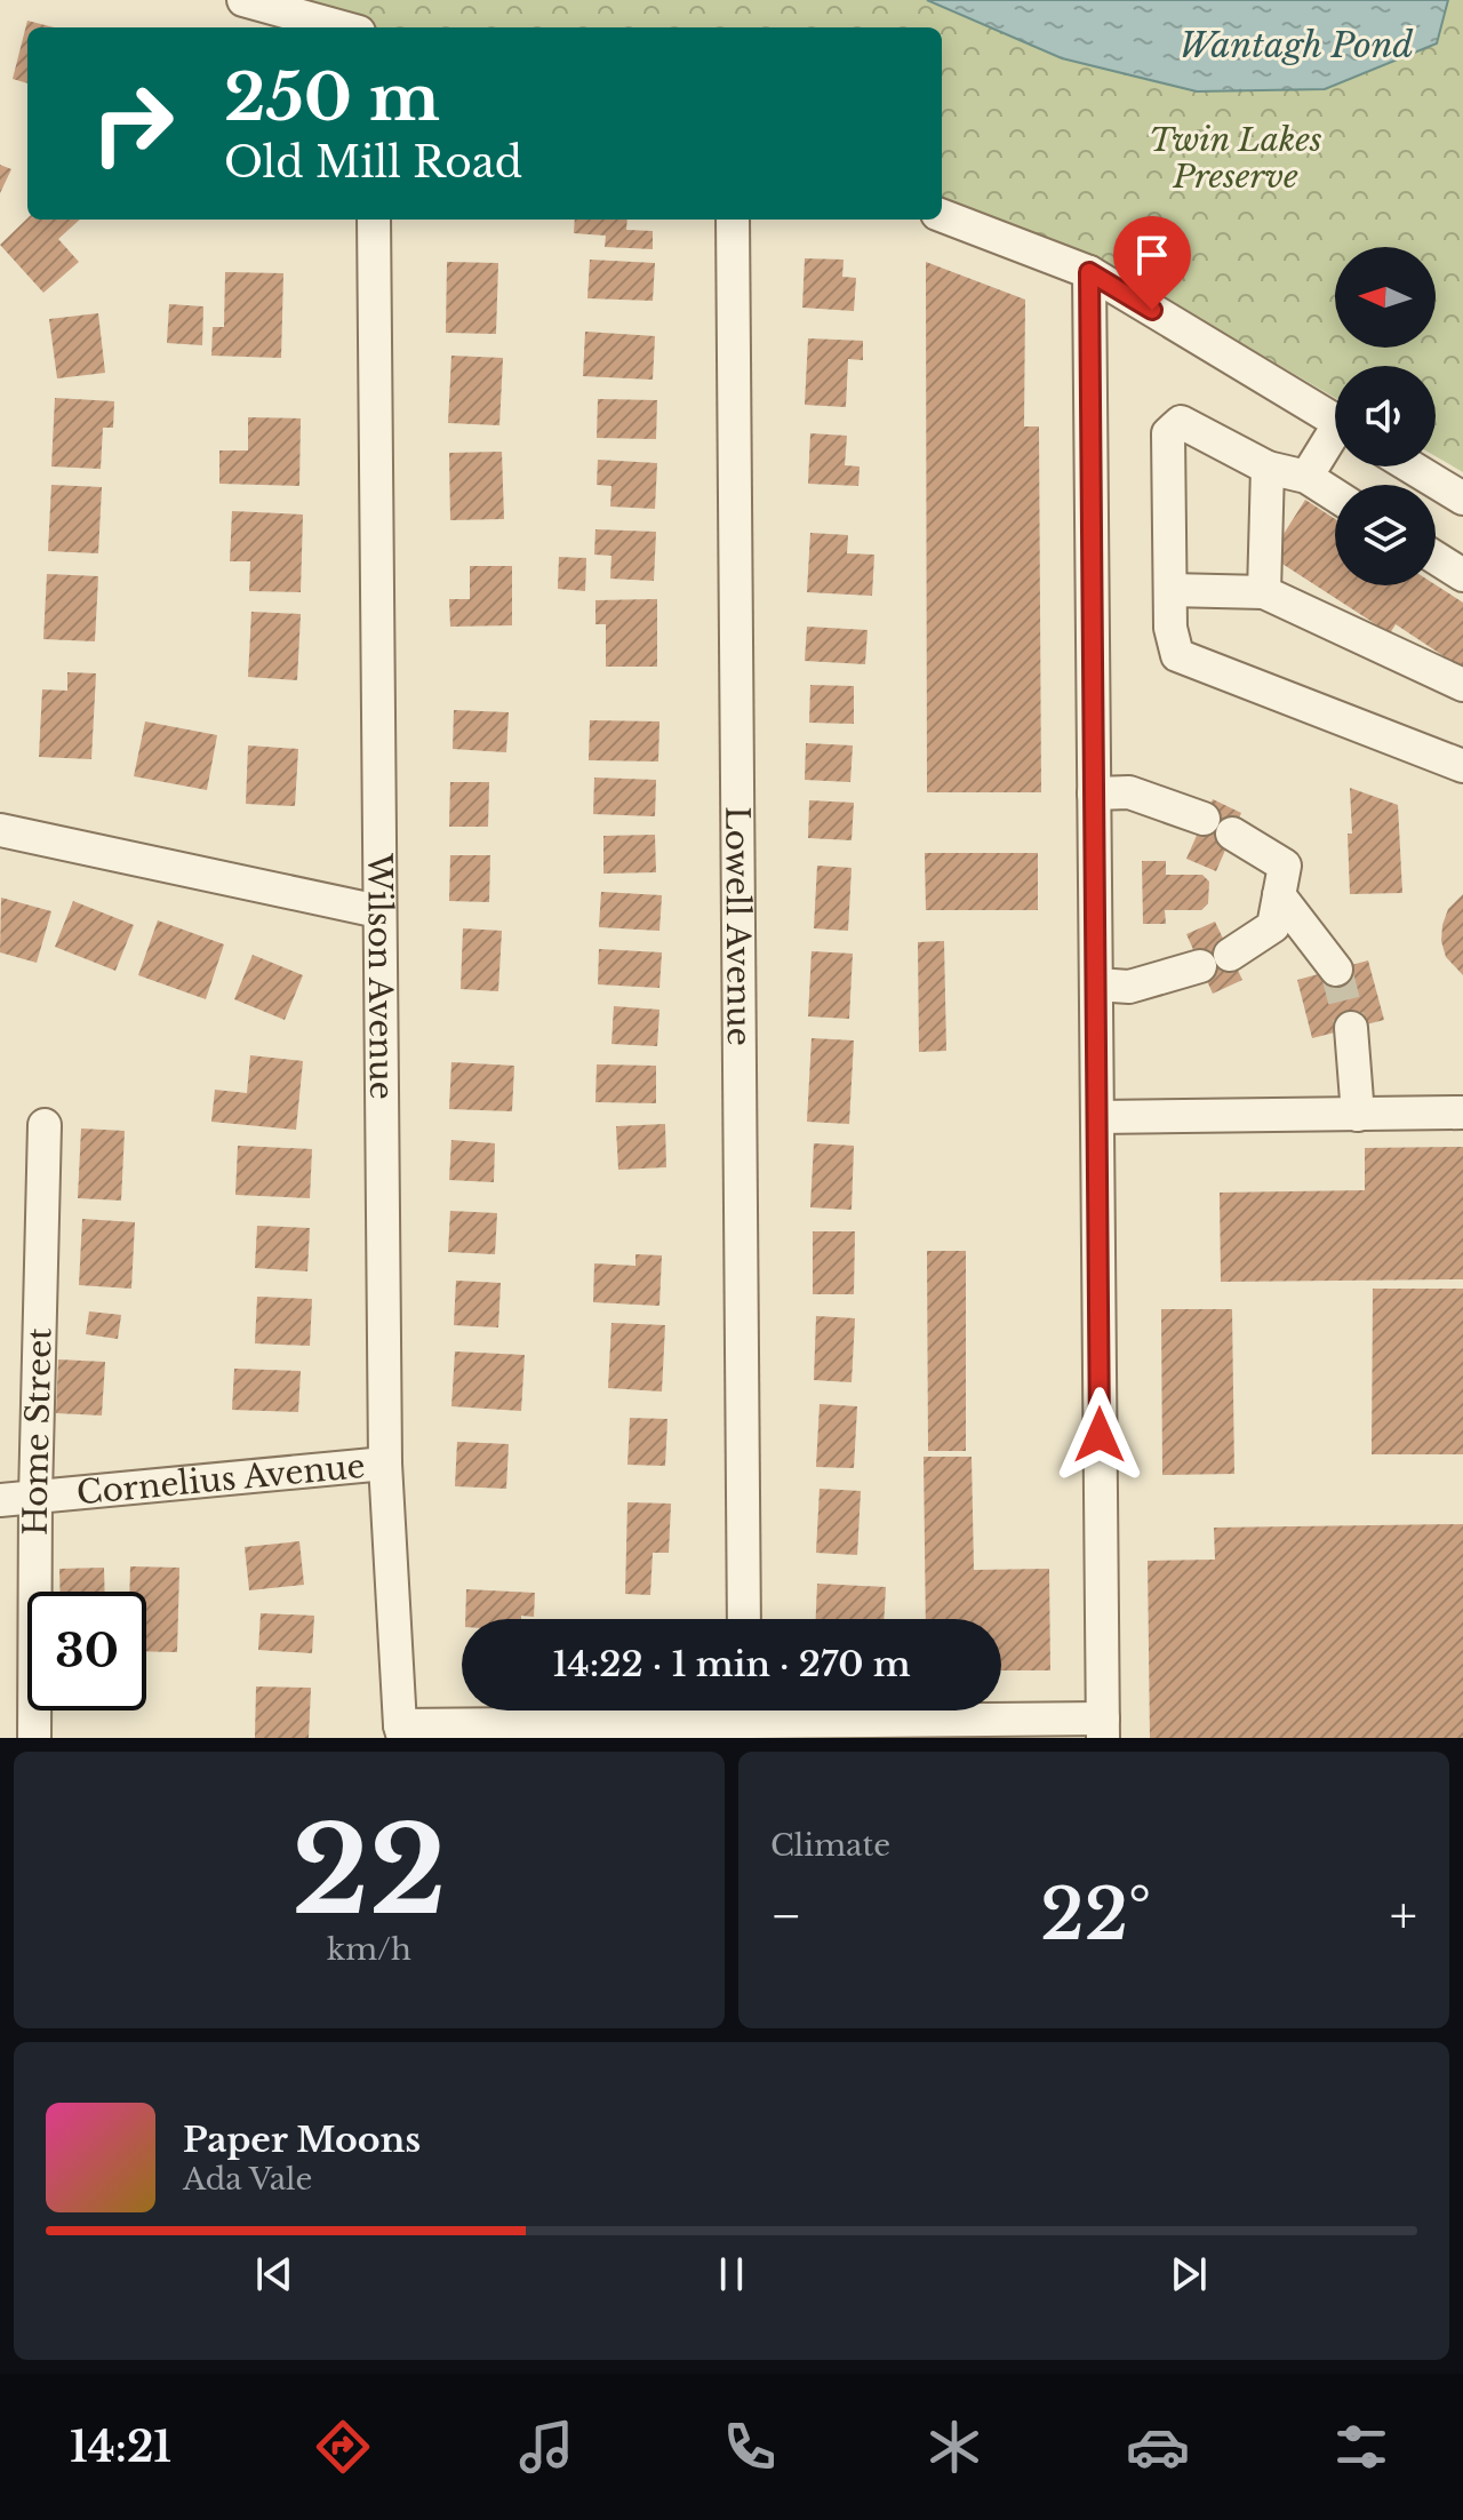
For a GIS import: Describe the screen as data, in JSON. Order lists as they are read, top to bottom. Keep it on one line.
{"streets":{"street":["Lowell Avenue","Wilson Avenue","Home Street","Cornelius Avenue"]},"crossings":[["Wilson Avenue","Cornelius Avenue"],["Home Street","Cornelius Avenue"]],"water":["Wantagh Pond"],"parks":["Twin Lakes Preserve"],"north":"left","page":{"turn":["250 m","Old Mill Road"],"limit":"30","trip":"14:22 · 1 min · 270 m","tile":[["22","km/h"],"Climate"],"heat":["−","22°","+"],"song":["Paper Moons","Ada Vale"],"tabs":"14:21"}}
